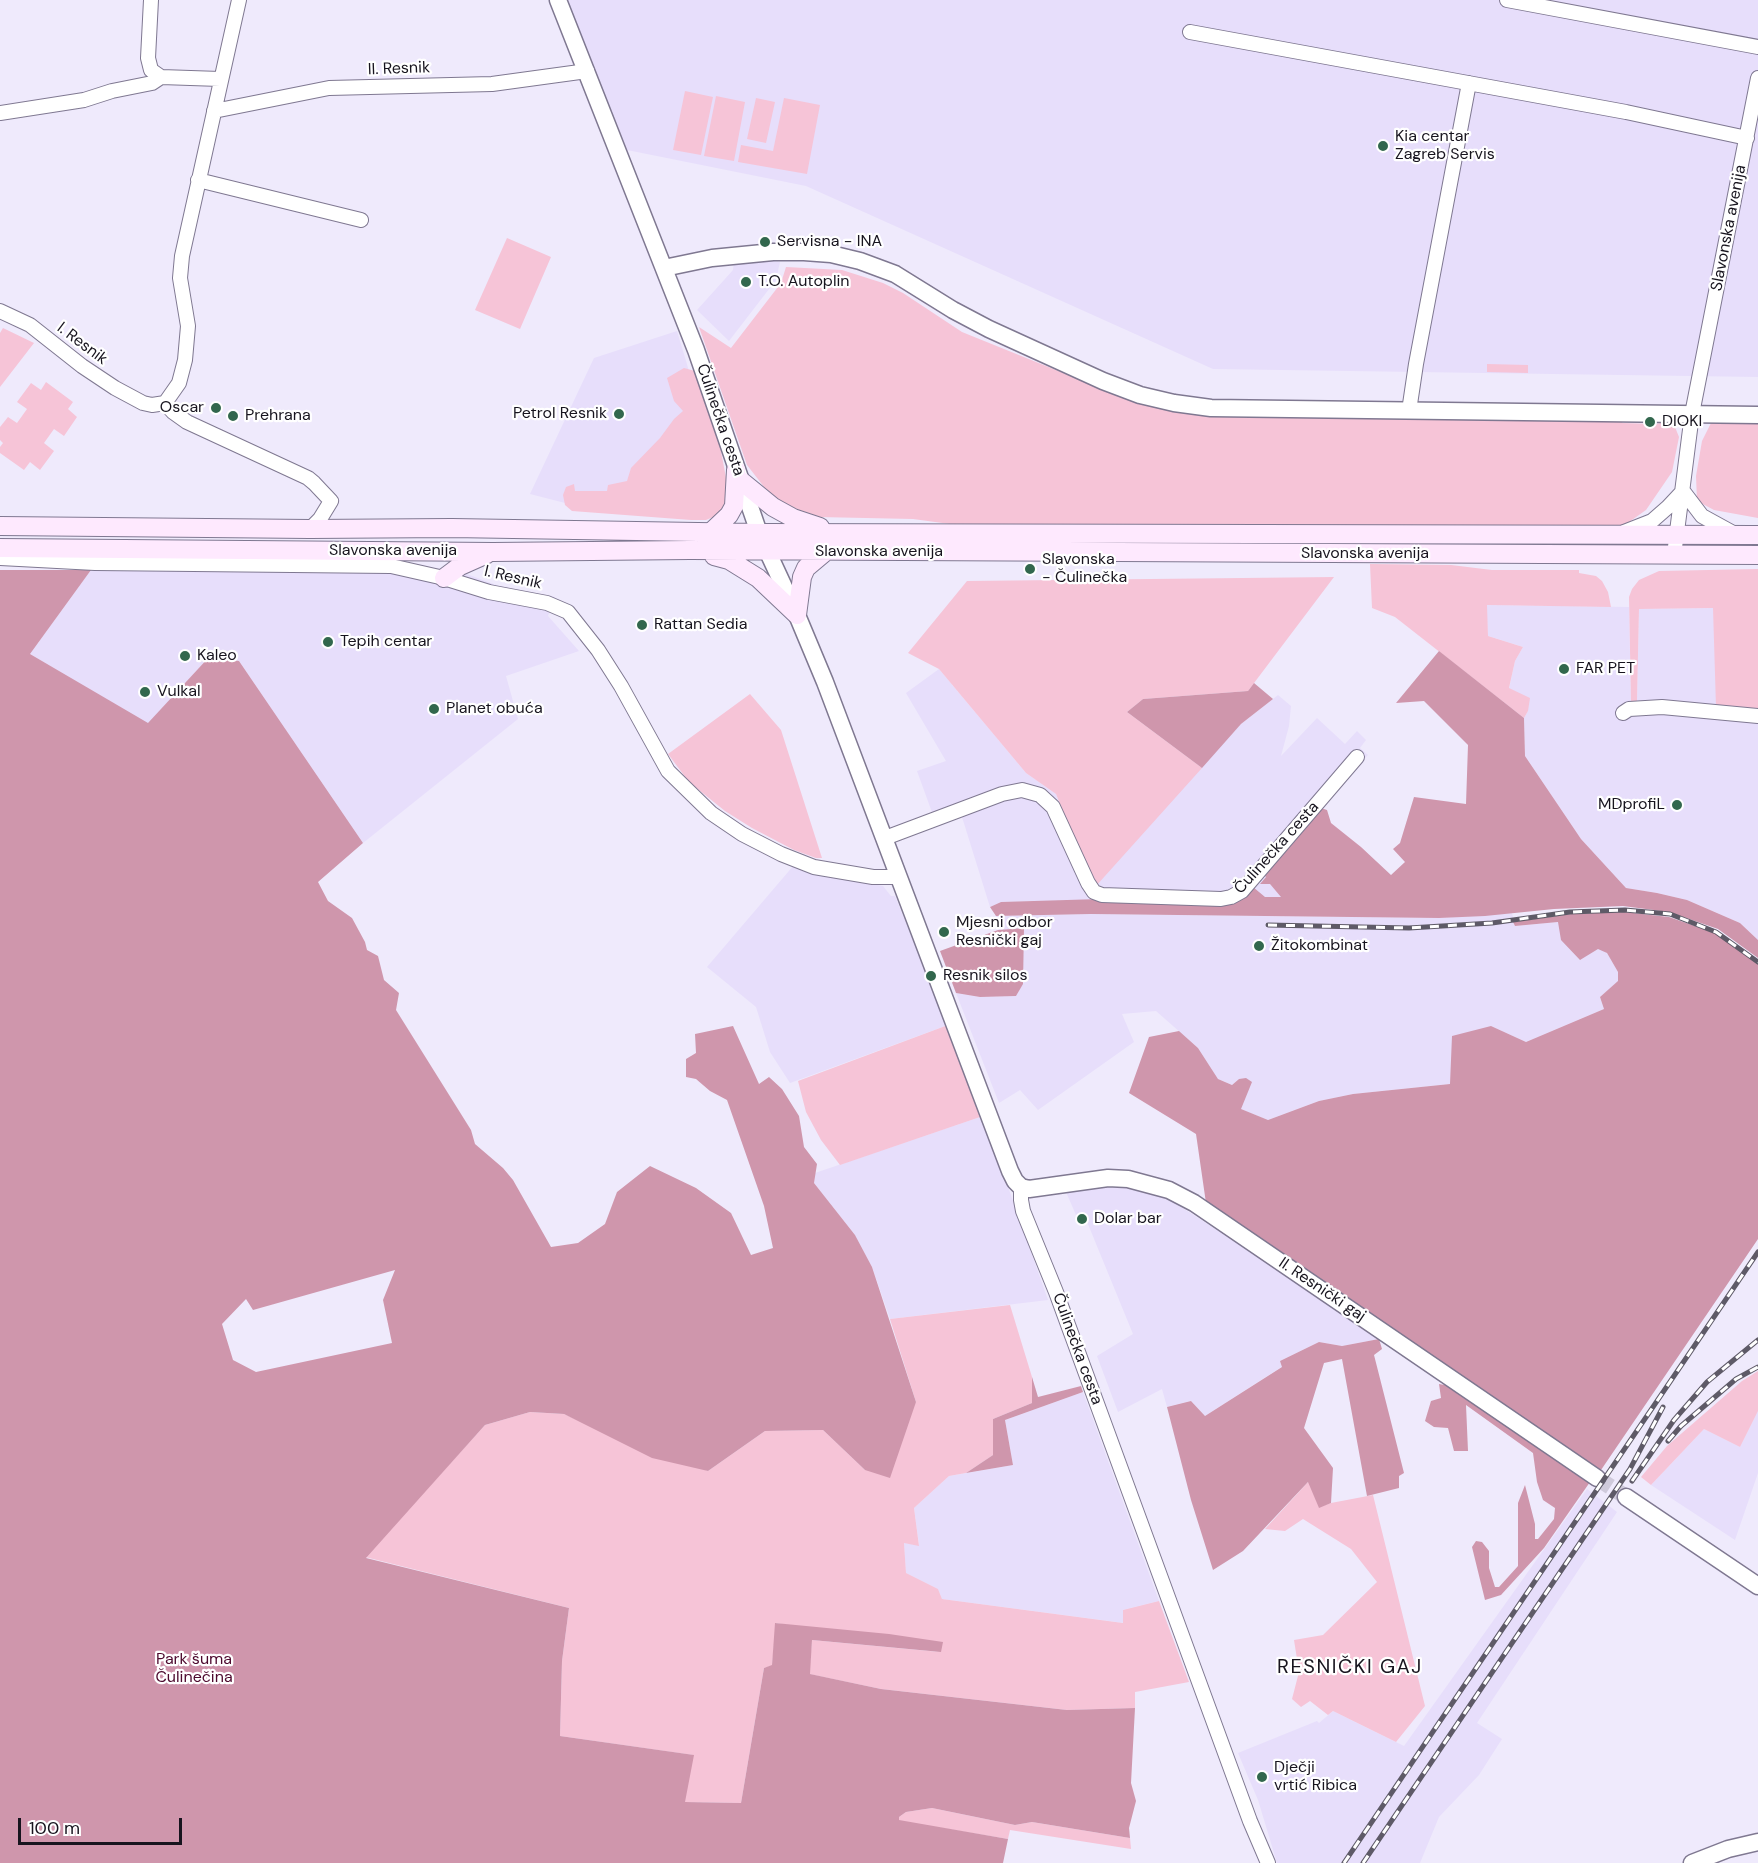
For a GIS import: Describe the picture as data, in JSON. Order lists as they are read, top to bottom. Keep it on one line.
{"streets":{"main road":["Slavonska avenija"],"street":["II. Resnik","I. Resnik","Čulinečka cesta","II. Resnički gaj"]},"crossings":[["II. Resnik","Čulinečka cesta"],["Slavonska avenija","I. Resnik"],["Slavonska avenija","Čulinečka cesta"],["I. Resnik","Čulinečka cesta"],["Čulinečka cesta","II. Resnički gaj"]],"districts":["RESNIČKI GAJ"],"parks":["Park šuma Čulinečina"],"places":["Kia centar Zagreb Servis","Servisna - INA","T.O. Autoplin","Oscar","Petrol Resnik","Prehrana","DIOKI","Slavonska - Čulinečka","Rattan Sedia","Tepih centar","Kaleo","FAR PET","Vulkal","Planet obuća","MDprofiL","Mjesni odbor Resnički gaj","Žitokombinat","Resnik silos","Dolar bar","Dječji vrtić Ribica"],"scale_bar":"100 m"}
